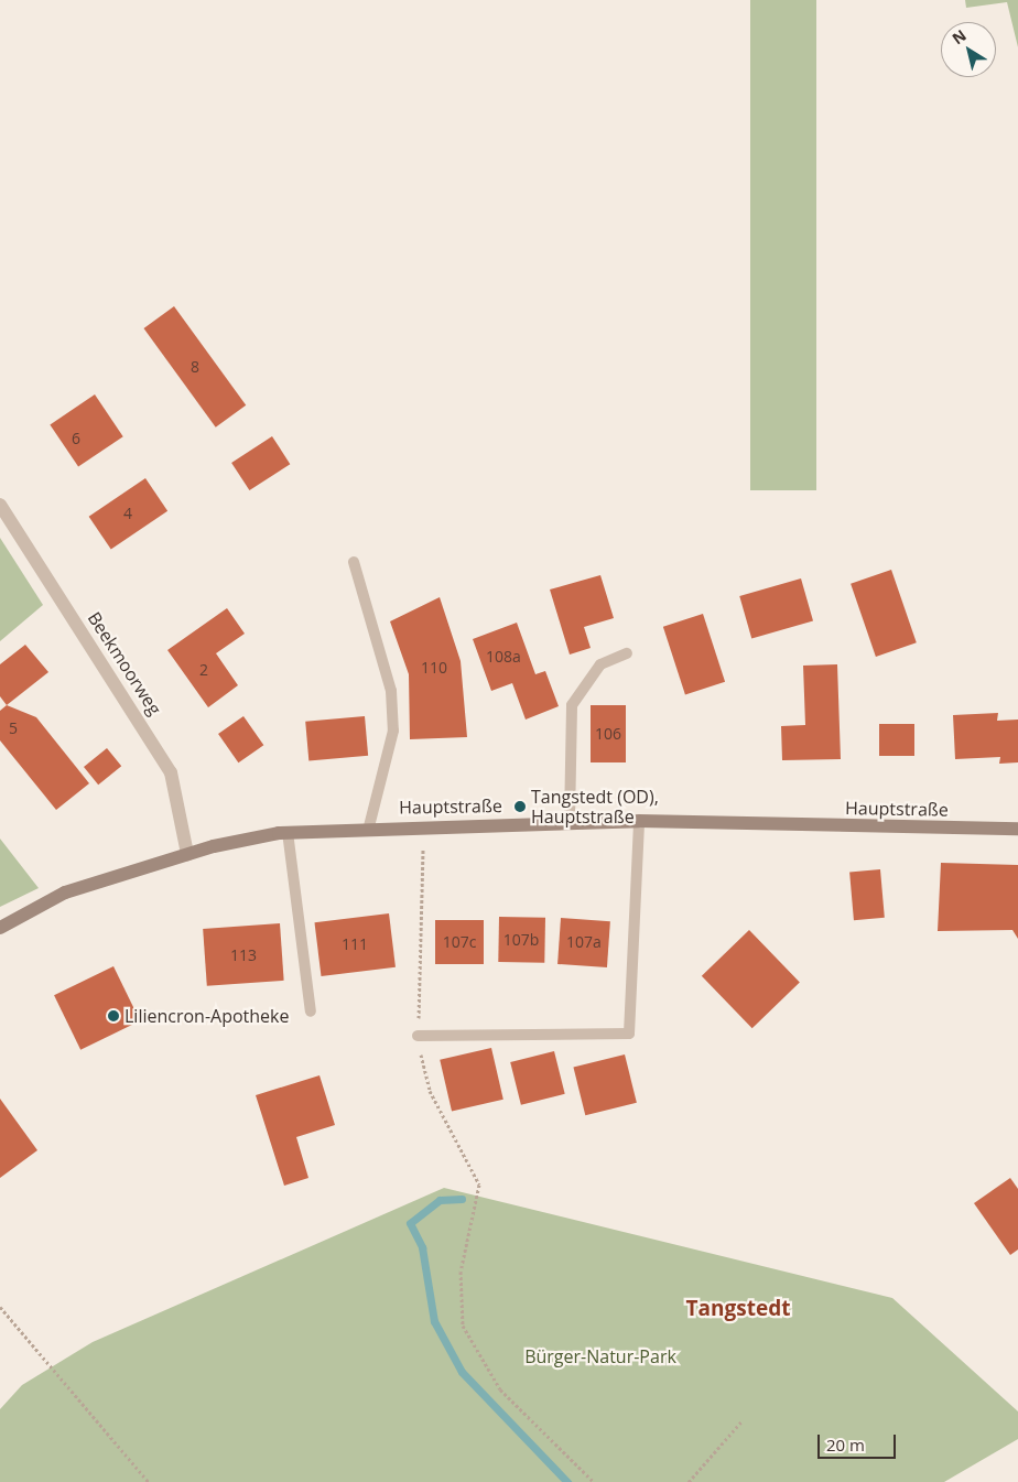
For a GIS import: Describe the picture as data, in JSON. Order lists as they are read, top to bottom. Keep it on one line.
{"streets":{"street":["Beekmoorweg","Hauptstraße"]},"crossings":[["Beekmoorweg","Hauptstraße"]],"districts":["Tangstedt"],"parks":["Bürger-Natur-Park"],"places":["Tangstedt (OD), Hauptstraße","Liliencron-Apotheke"],"house_numbers":["8","6","4","108a","110","2","5","106","107b","107c","107a","111","113"],"scale_bar":"20 m","north":"top left"}
